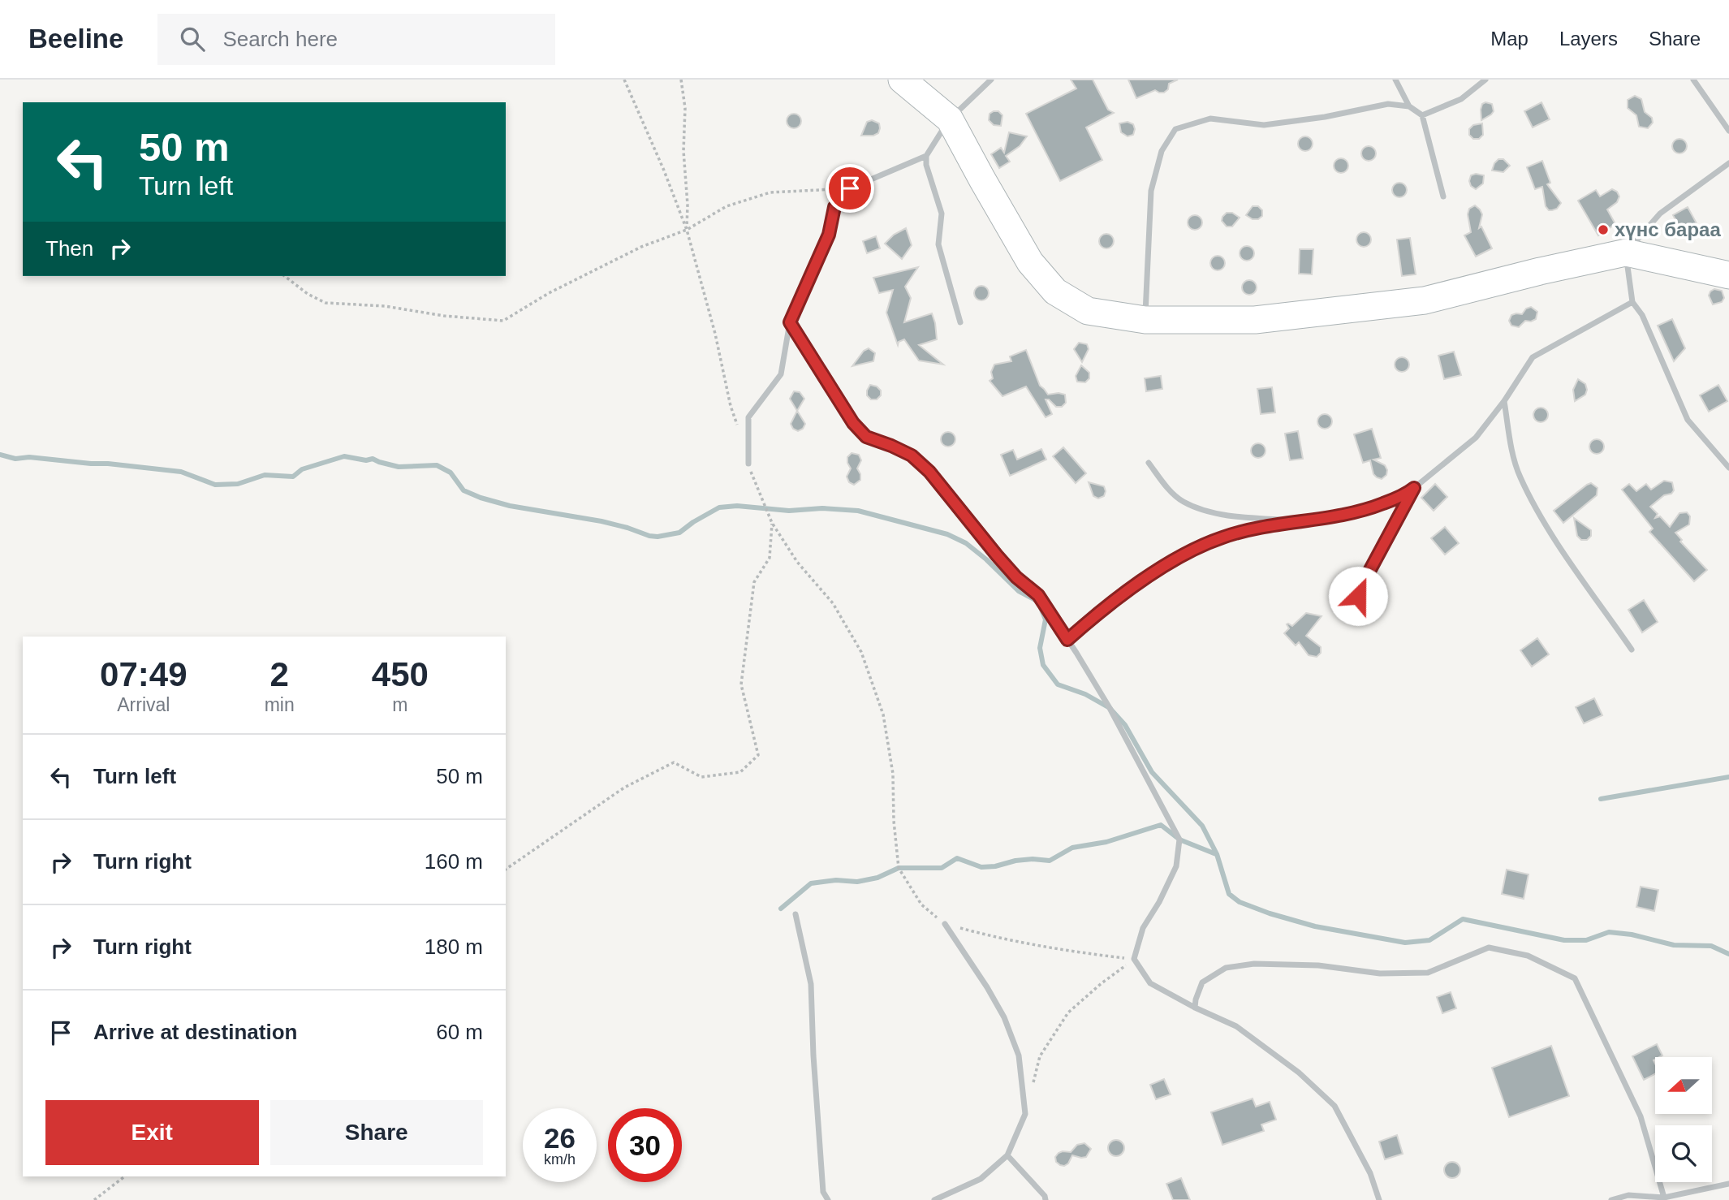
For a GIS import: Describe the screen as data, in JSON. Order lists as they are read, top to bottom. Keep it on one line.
{"places":["хүнс бараа"],"north":"left","page":{"header":"Beeline","search":"Search here","nav":["Map","Layers","Share"],"turn":["50 m","Turn left"],"then":"Then","eta":["07:49","Arrival","2","min","450","m"],"list":[{"name":"Turn left","value":"50 m"},{"name":"Turn right","value":"160 m"},{"name":"Turn right","value":"180 m"},{"name":"Arrive at destination","value":"60 m"}],"buttons":["Exit","Share"],"speed":"26 km/h","limit":"30"}}
